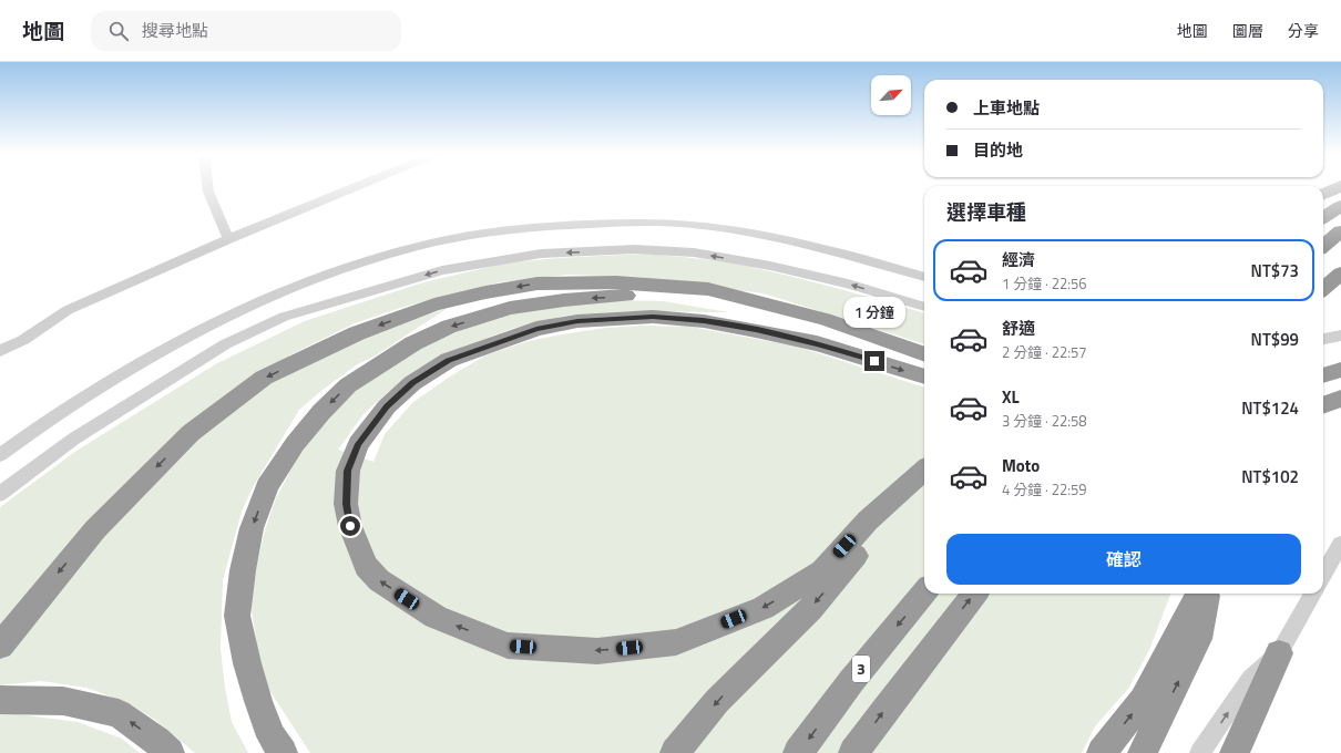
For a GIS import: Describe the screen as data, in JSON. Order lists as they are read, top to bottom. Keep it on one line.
{"streets":{"highway":["3"]},"north":"top right","page":{"header":"地圖","search":"搜尋地點","nav":["地圖","圖層","分享"],"banner":["上車地點","目的地"],"heading":"選擇車種","list":[{"name":"經濟","note":"1 分鐘 · 22:56","value":"NT$73"},{"name":"舒適","note":"2 分鐘 · 22:57","value":"NT$99"},{"name":"XL","note":"3 分鐘 · 22:58","value":"NT$124"},{"name":"Moto","note":"4 分鐘 · 22:59","value":"NT$102"}],"bubble":"1 分鐘","buttons":"確認"}}
